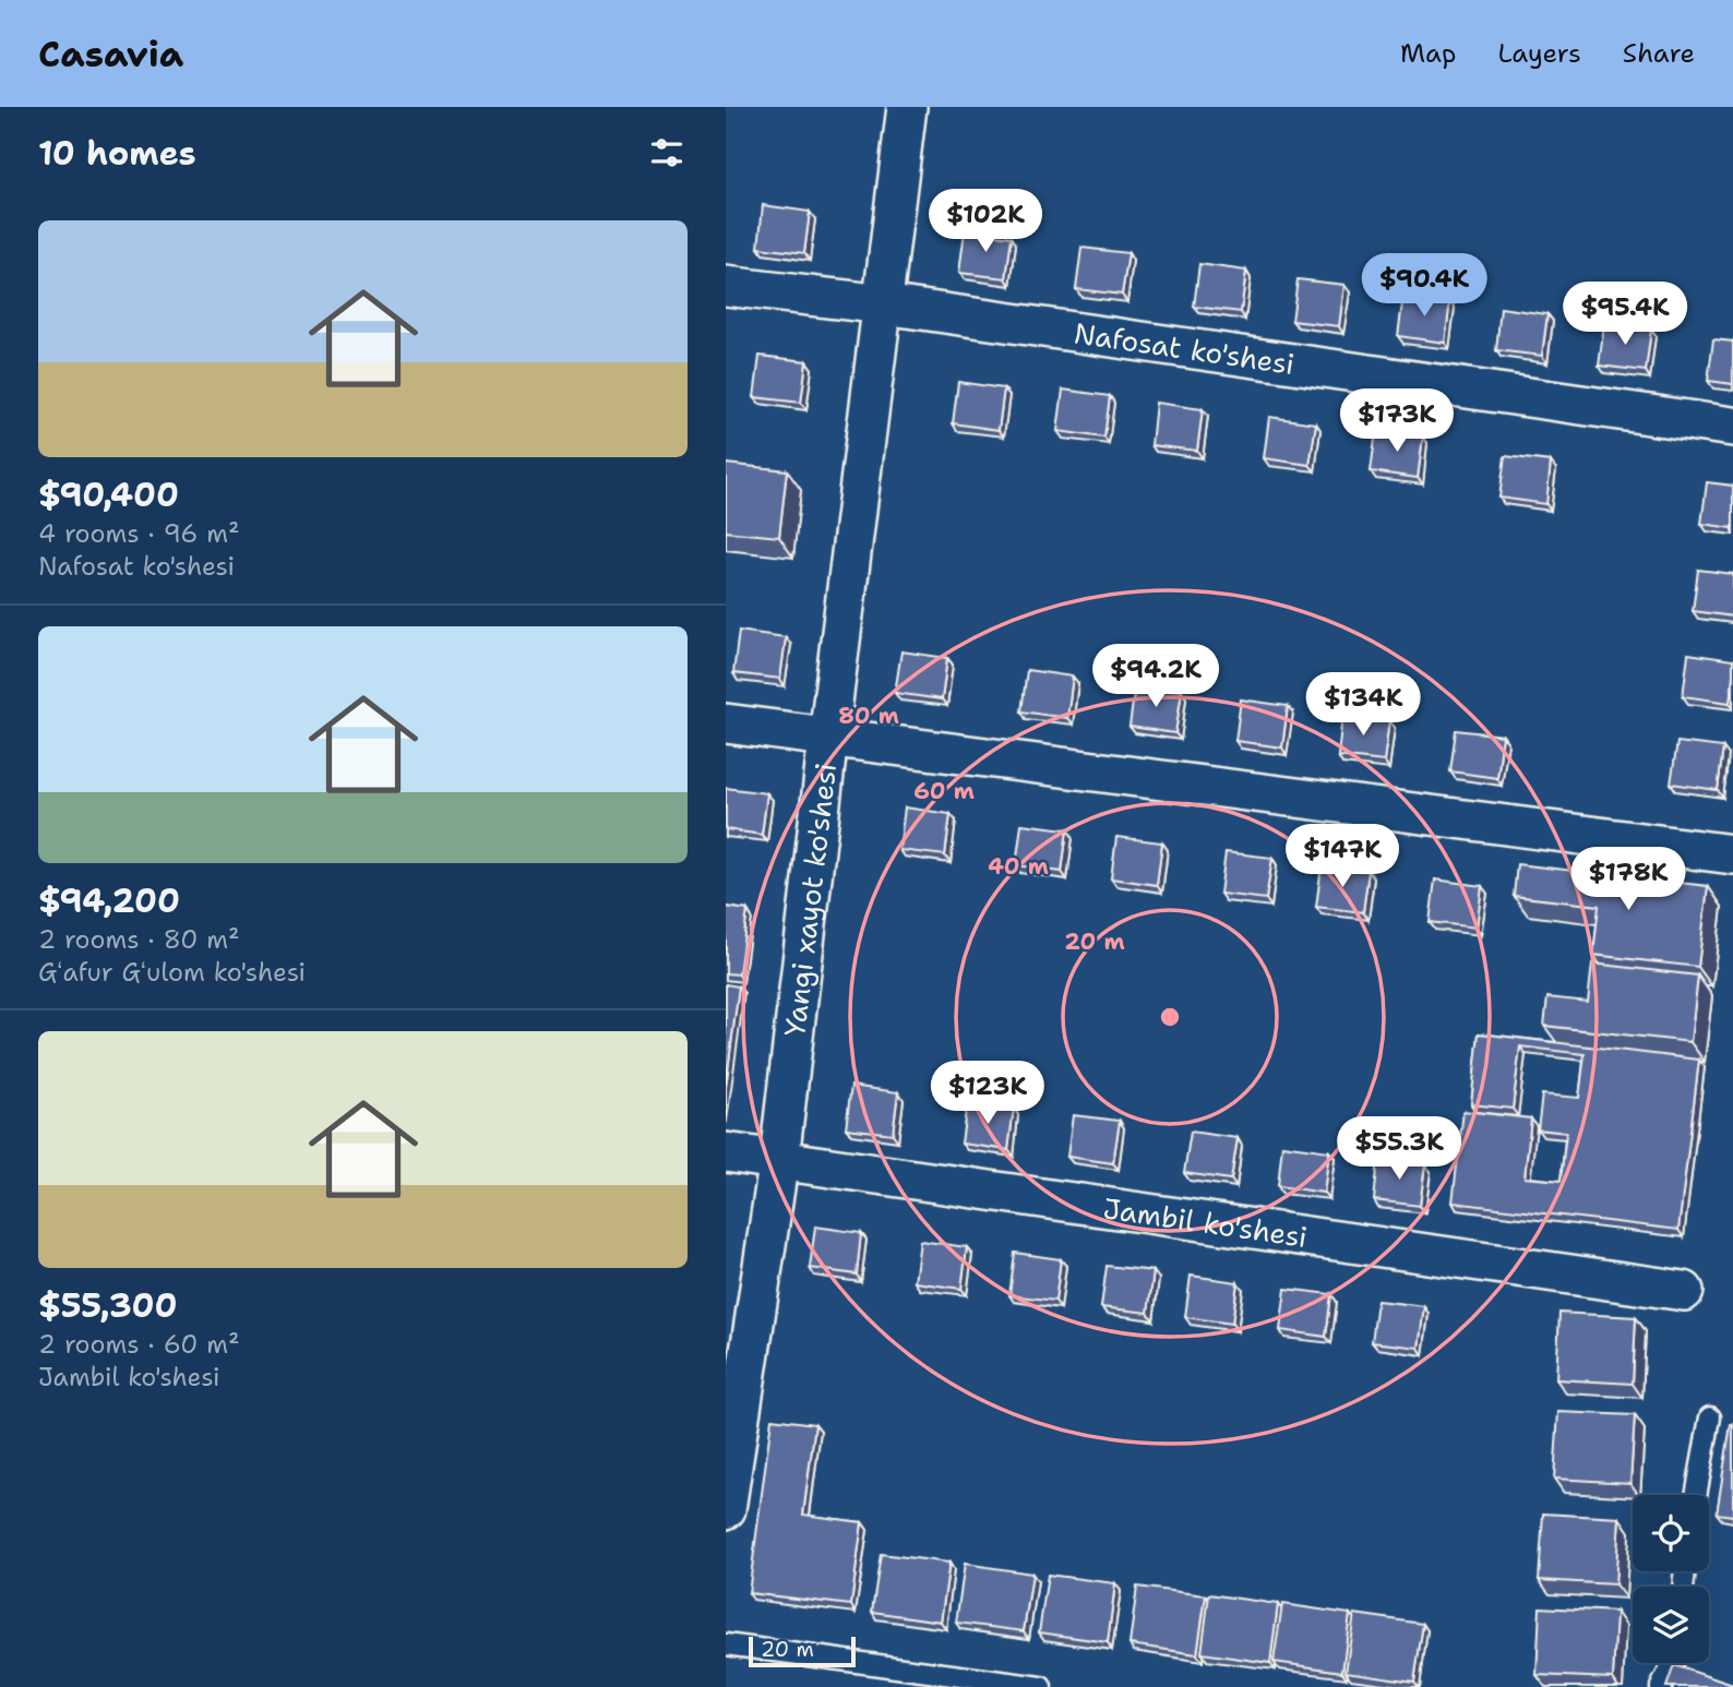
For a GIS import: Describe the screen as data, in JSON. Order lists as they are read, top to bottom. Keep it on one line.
{"streets":{"street":["Nafosat ko'shesi","Yangi xayot ko'shesi","Jambil ko'shesi"]},"crossings":[["Nafosat ko'shesi","Yangi xayot ko'shesi"],["Yangi xayot ko'shesi","Jambil ko'shesi"]],"scale_bar":"20 m","page":{"header":"Casavia","nav":["Map","Layers","Share"],"heading":"10 homes","price":["$102K","$90.4K","$95.4K","$173K","$94.2K","$134K","$147K","$178K","$123K","$55.3K"],"list":[{"name":"$90,400","note":"4 rooms · 96 m² · Nafosat ko'shesi"},{"name":"$94,200","note":"2 rooms · 80 m² · Gʻafur Gʻulom ko'shesi"},{"name":"$55,300","note":"2 rooms · 60 m² · Jambil ko'shesi"}],"scale":"20 m"},"rings":["80 m","60 m","40 m","20 m"]}
